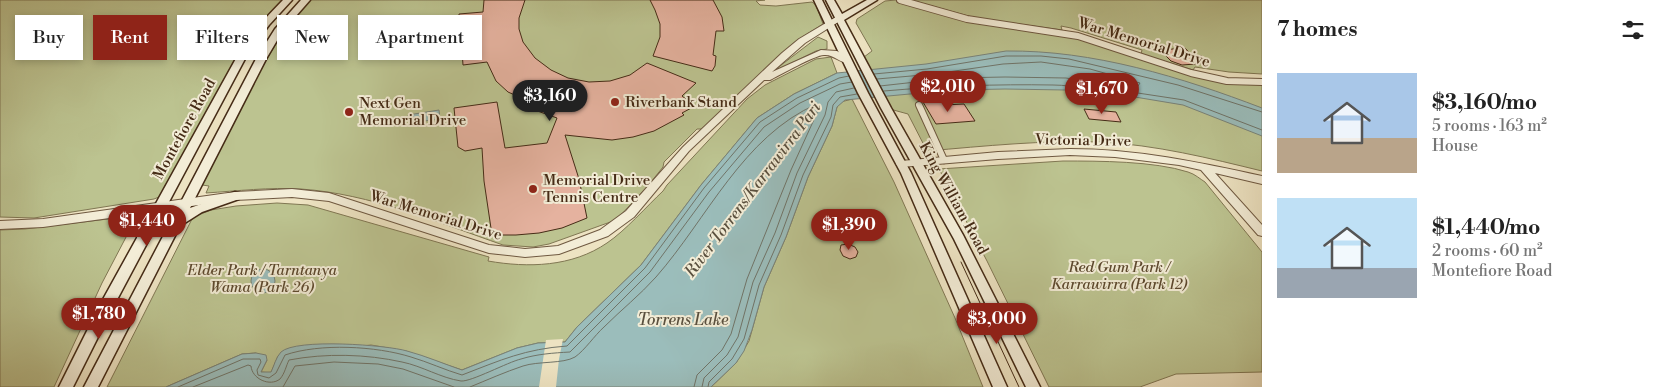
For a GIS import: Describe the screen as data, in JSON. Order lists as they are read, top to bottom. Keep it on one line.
{"streets":{"main road":["Montefiore Road","King William Road"],"street":["War Memorial Drive","Victoria Drive"]},"crossings":[["War Memorial Drive","Montefiore Road"],["War Memorial Drive","King William Road"],["Victoria Drive","King William Road"]],"water":["River Torrens/Karrawirra Pari","Torrens Lake"],"parks":["Red Gum Park / Karrawirra (Park 12)","Elder Park / Tarntanya Wama (Park 26)"],"places":["Riverbank Stand","Next Gen Memorial Drive","Memorial Drive Tennis Centre"],"page":{"heading":"7 homes","chip":["Buy","Rent","Filters","New","Apartment"],"list":[{"name":"$3,160/mo","note":"5 rooms · 163 m² · House"},{"name":"$1,440/mo","note":"2 rooms · 60 m² · Montefiore Road"}],"price":["$2,010","$1,670","$3,160","$1,440","$1,390","$1,780","$3,000"]}}
